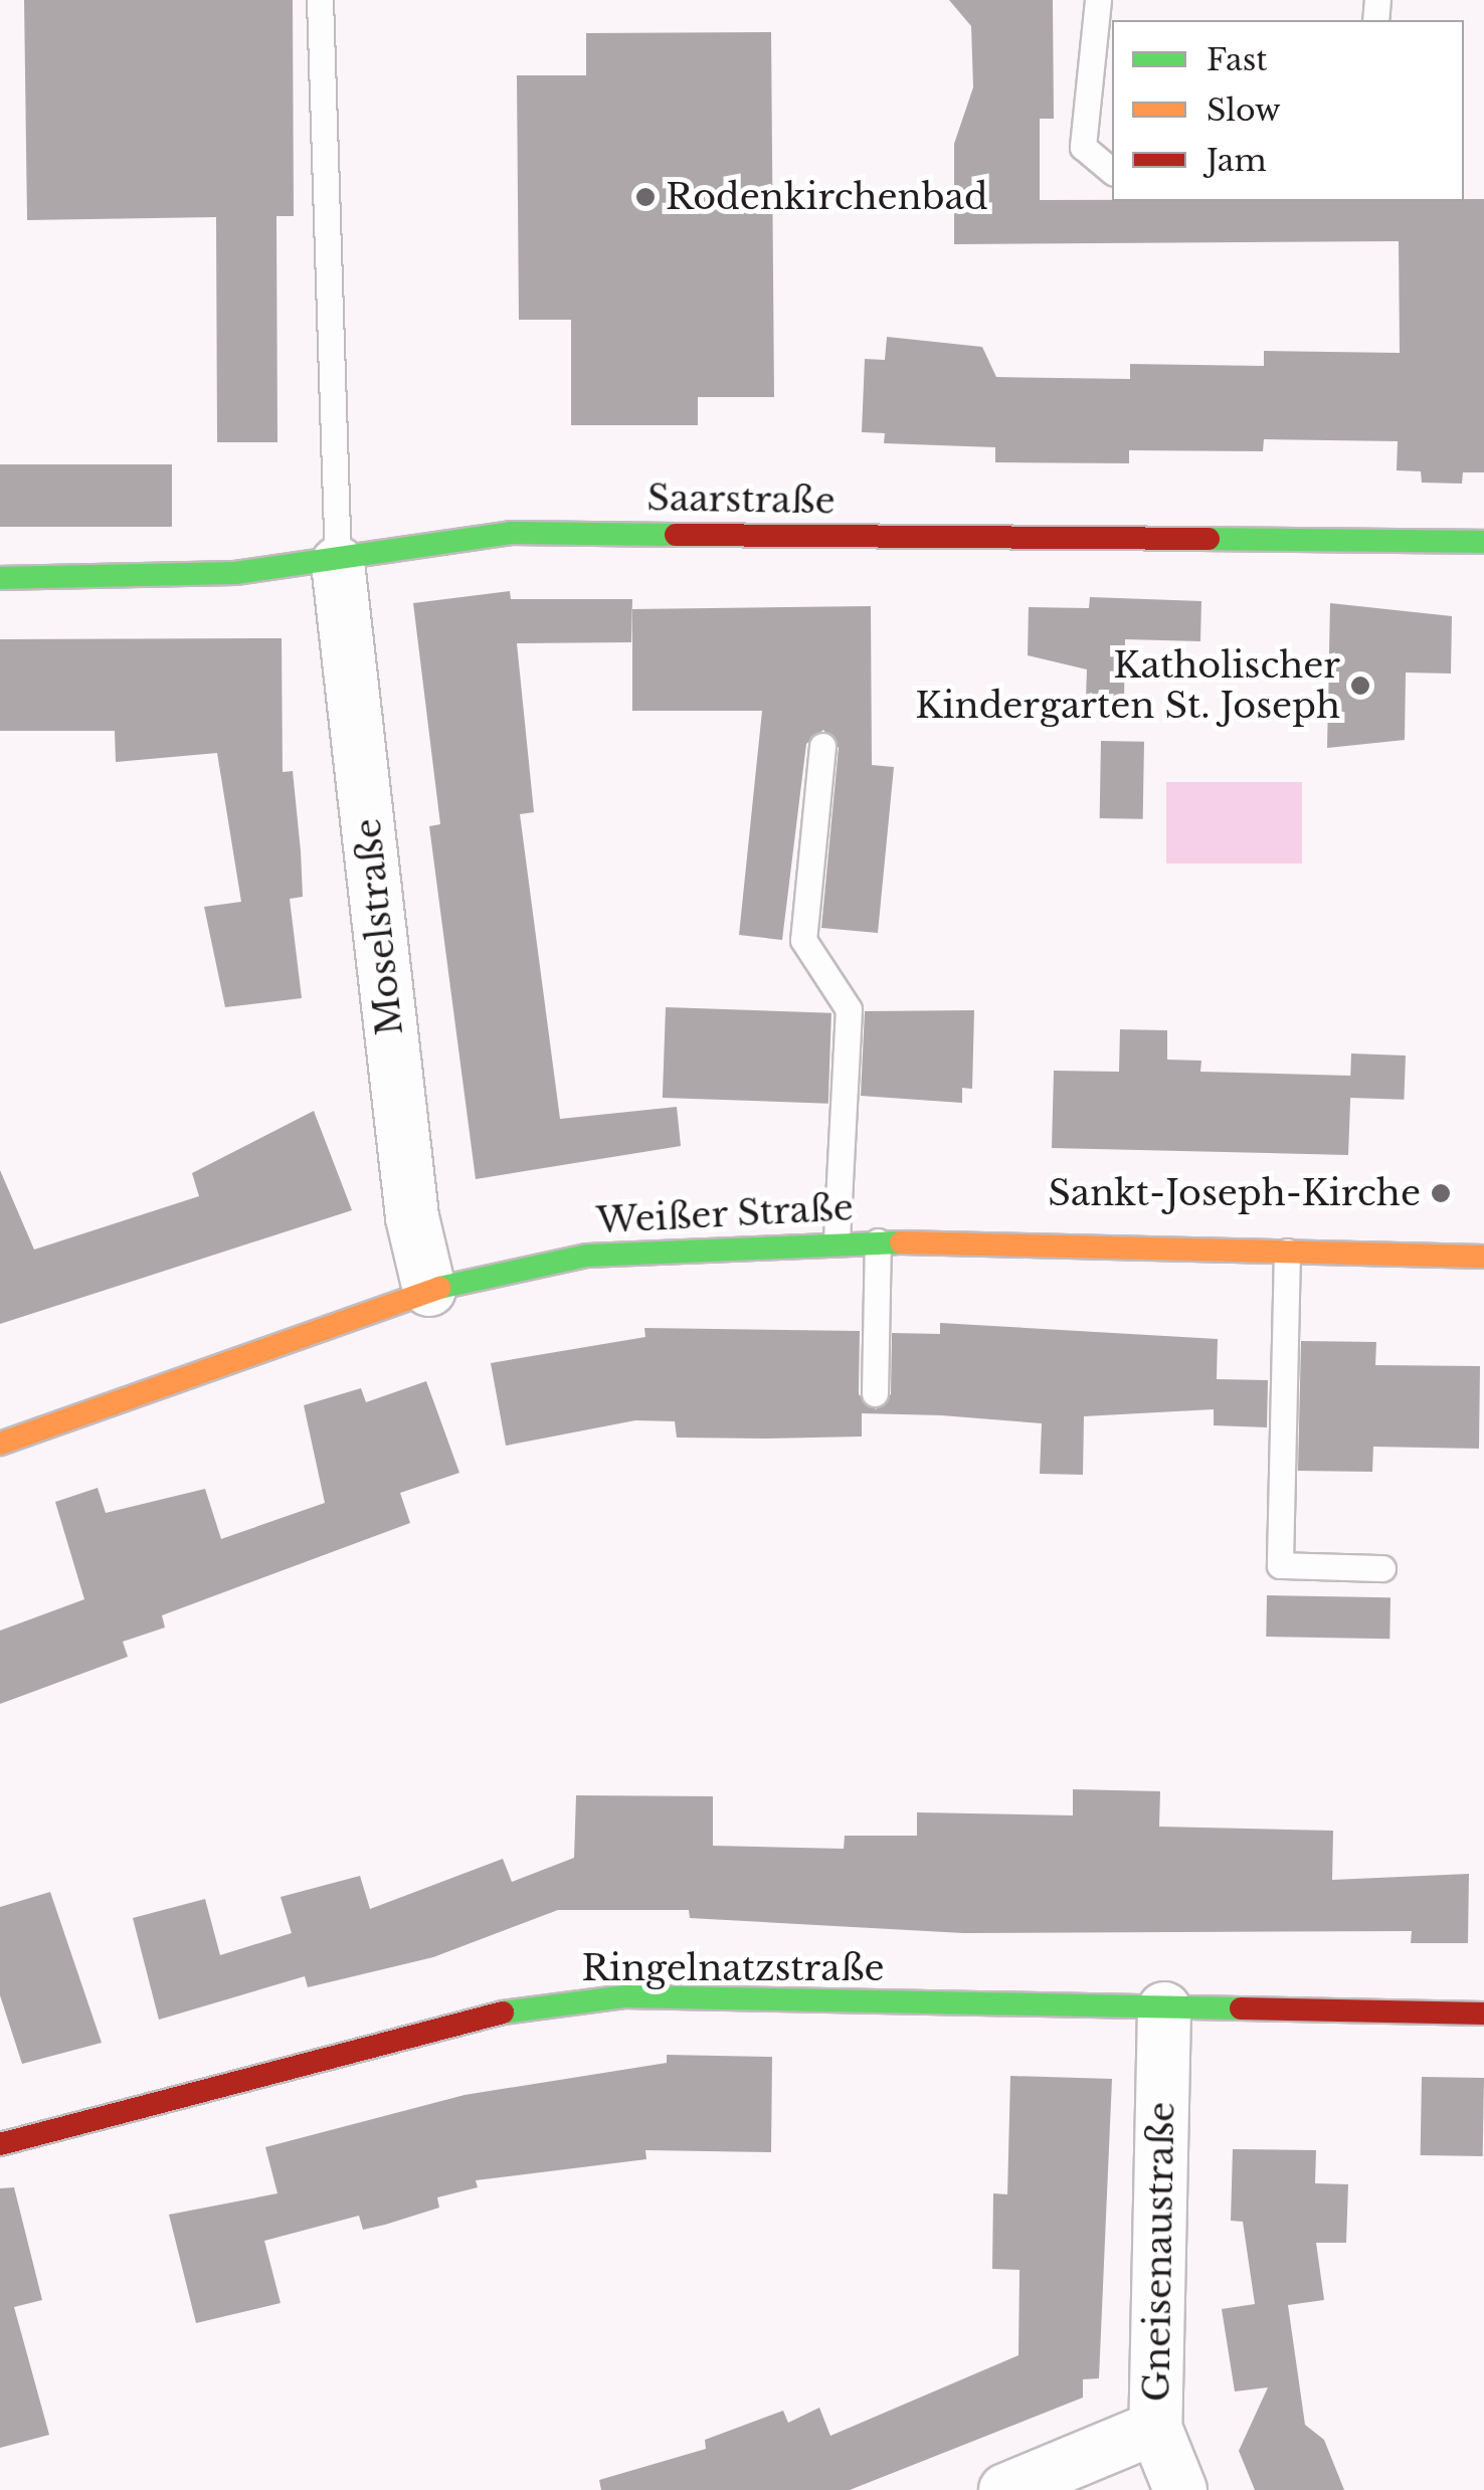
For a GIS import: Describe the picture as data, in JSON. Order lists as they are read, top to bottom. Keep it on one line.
{"streets":{"street":["Saarstraße","Moselstraße","Weißer Straße","Ringelnatzstraße","Gneisenaustraße"]},"crossings":[["Saarstraße","Moselstraße"],["Moselstraße","Weißer Straße"],["Ringelnatzstraße","Gneisenaustraße"]],"places":["Rodenkirchenbad","Katholischer Kindergarten St. Joseph","Sankt-Joseph-Kirche"],"legend":["Fast","Slow","Jam"]}
